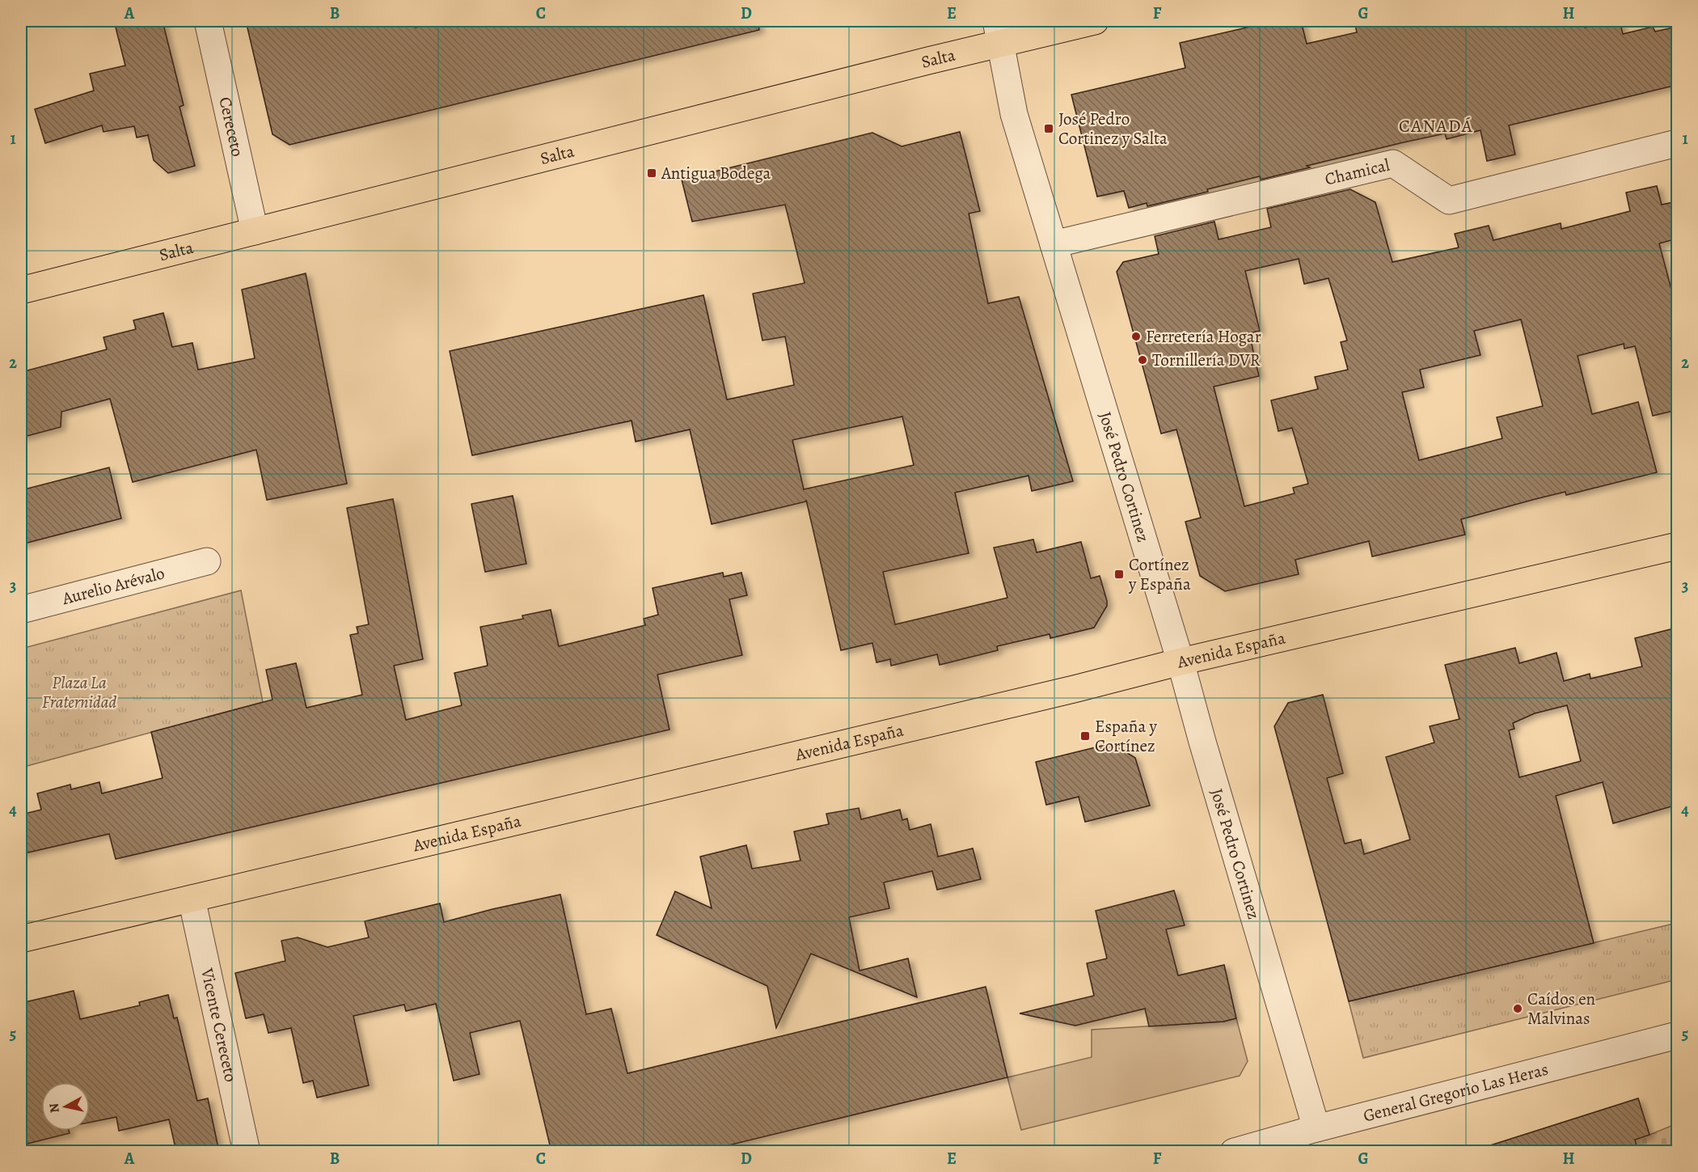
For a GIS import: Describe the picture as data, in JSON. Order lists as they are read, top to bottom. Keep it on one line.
{"streets":{"main road":["Salta","Avenida España"],"street":["Cereceto","Chamical","José Pedro Cortinez","Aurelio Arévalo","Vicente Cereceto","General Gregorio Las Heras"]},"crossings":[["Salta","Cereceto"],["Salta","José Pedro Cortinez"],["Chamical","José Pedro Cortinez"],["José Pedro Cortinez","Avenida España"],["José Pedro Cortinez","General Gregorio Las Heras"],["Avenida España","Vicente Cereceto"]],"districts":["CANADÁ"],"parks":["Plaza La Fraternidad"],"places":{"transit":["José Pedro Cortinez y Salta","Antigua Bodega","Cortínez y España","España y Cortínez"],"other":["Ferretería Hogar","Tornillería DVR","Caídos en Malvinas"]},"north":"left","grid":{"columns":["A","B","C","D","E","F","G","H"],"rows":["1","2","3","4","5"]}}
